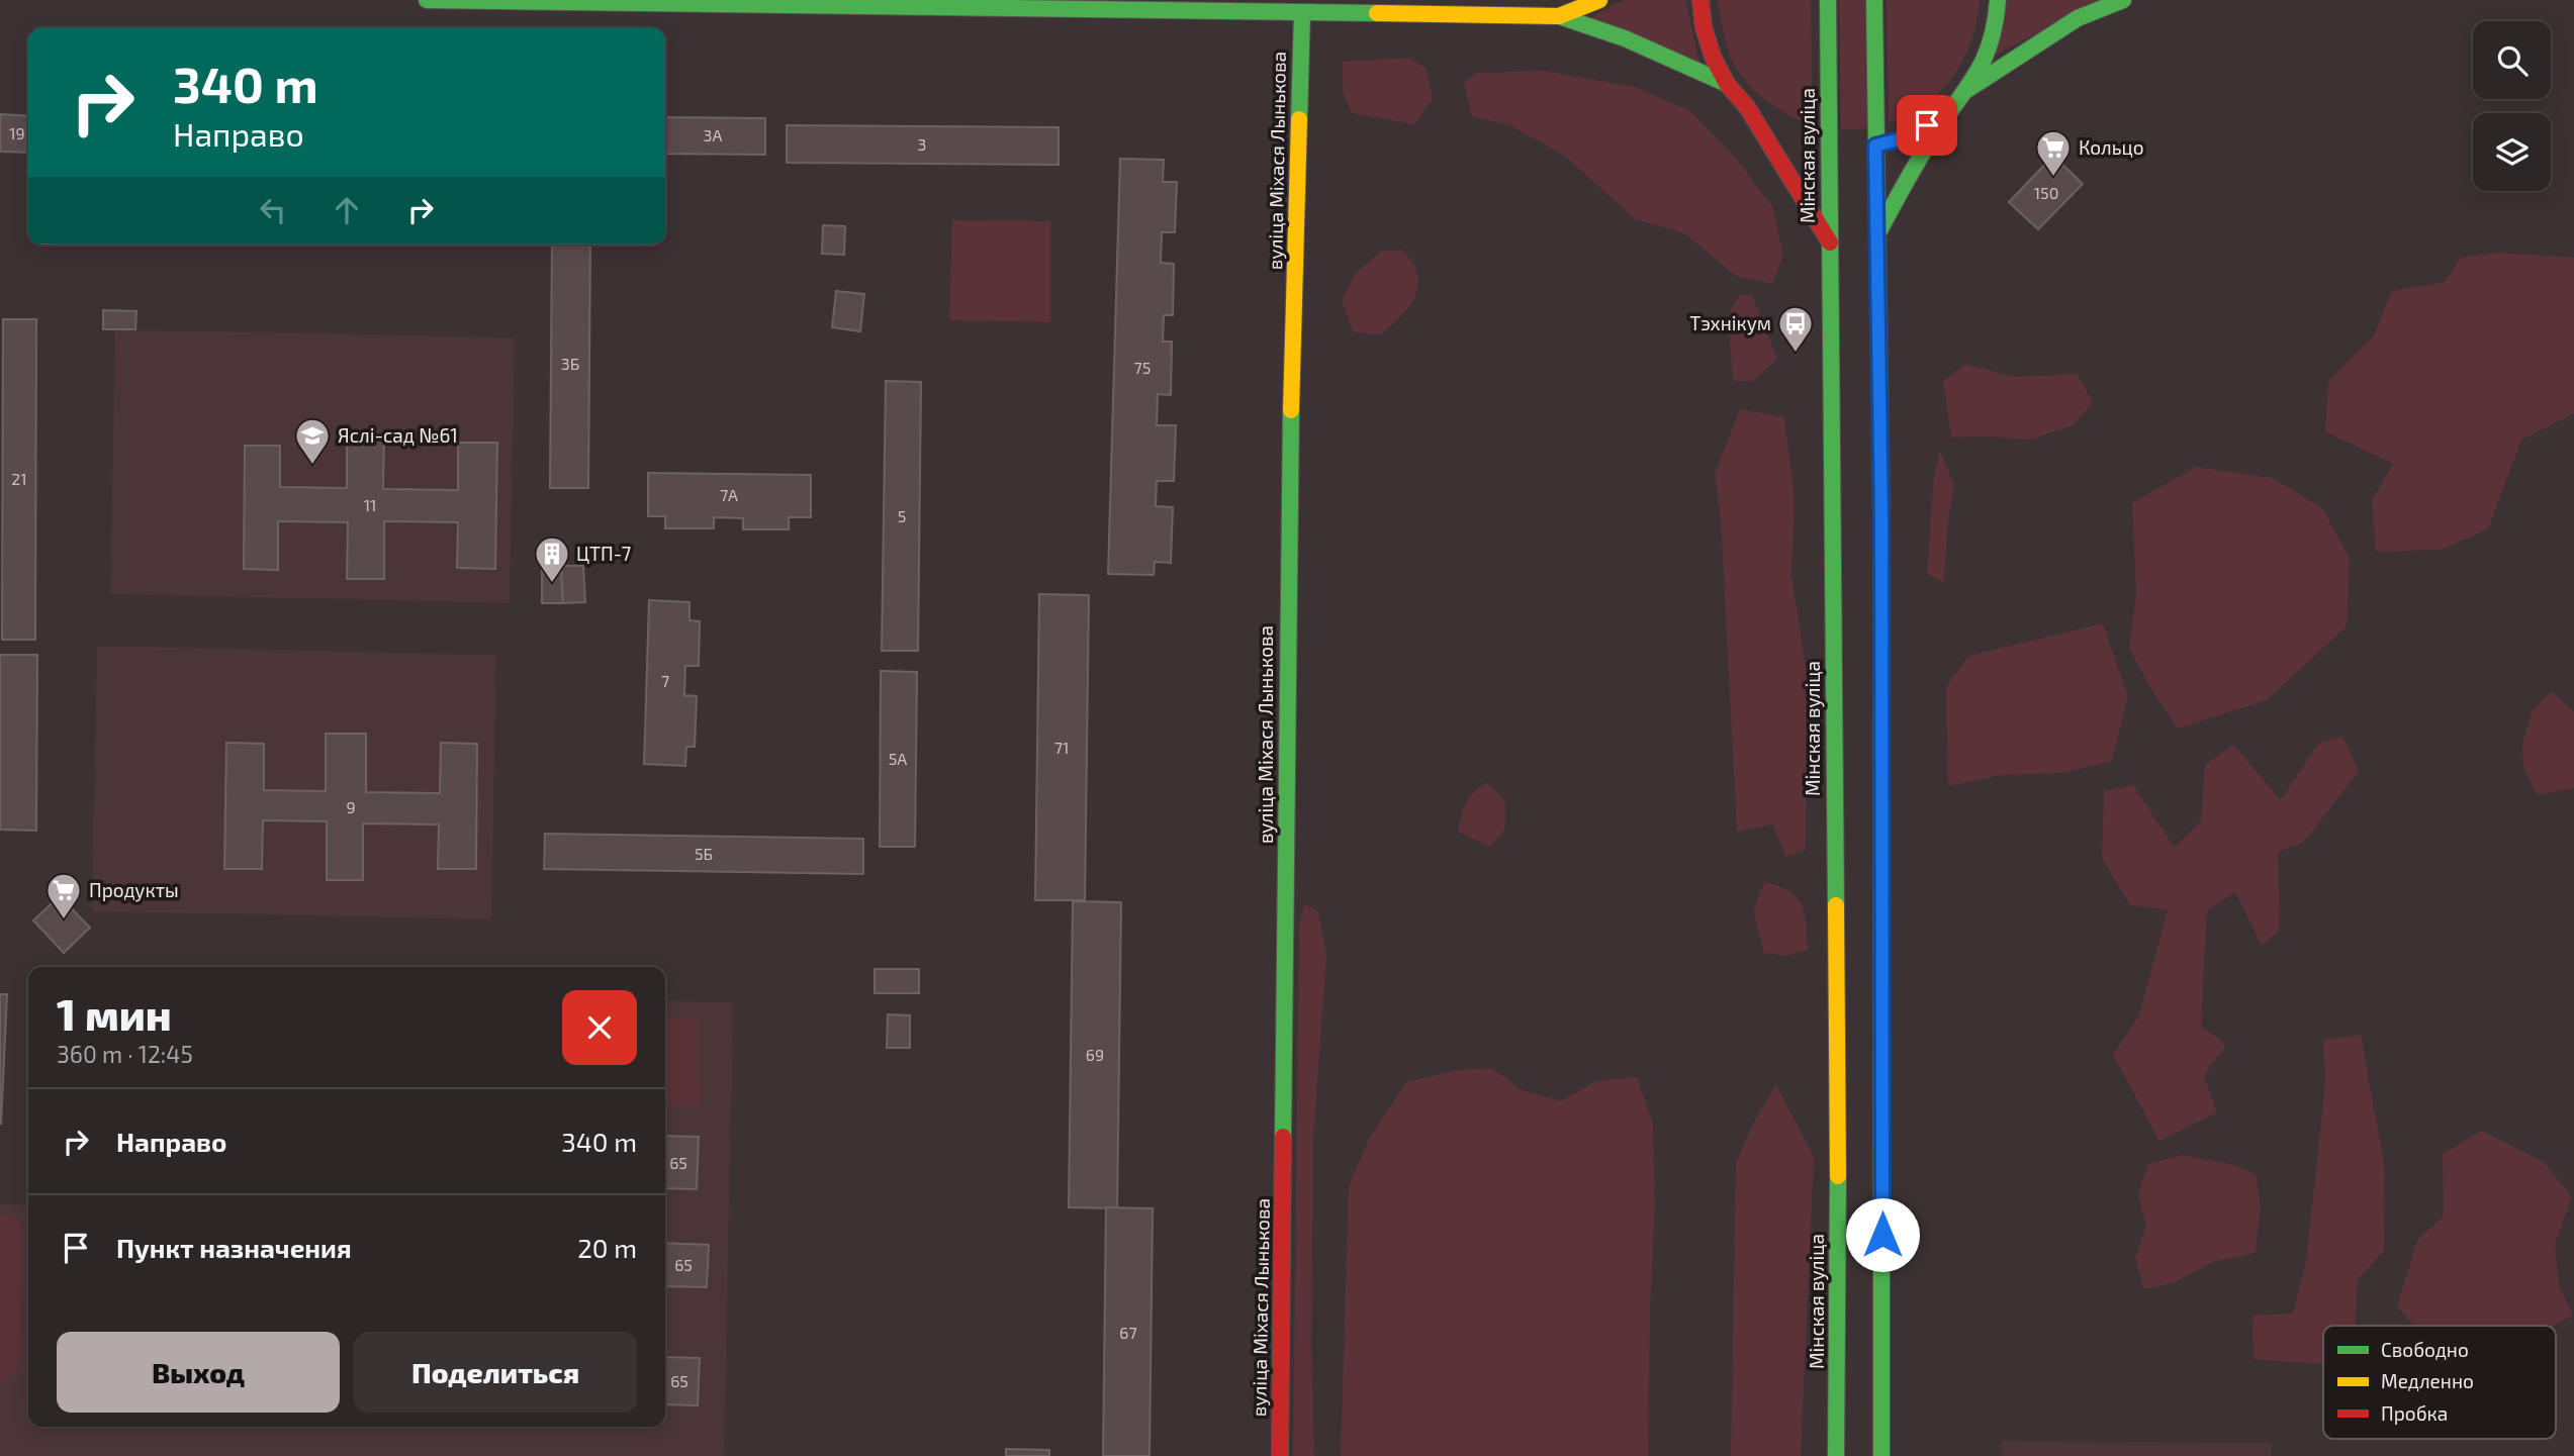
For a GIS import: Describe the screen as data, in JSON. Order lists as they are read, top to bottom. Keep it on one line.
{"streets":{"main road":["Мінская вуліца","вуліца Міхася Лынькова"]},"places":{"supermarket":["Кольцо","Продукты"],"bus stop":["Тэхнікум"],"school or university":["Яслі-сад №61"],"building":["ЦТП-7"]},"house_numbers":["19","3А","3","150","3Б","75","21","7А","11","5","7","71","5А","9","5Б","69","65","65","67","65"],"legend":["Свободно","Медленно","Пробка"],"page":{"turn":["340 m","Направо"],"heading":["1 мин","360 m · 12:45"],"list":[{"name":"Направо","value":"340 m"},{"name":"Пункт назначения","value":"20 m"}],"buttons":["Выход","Поделиться"]}}
